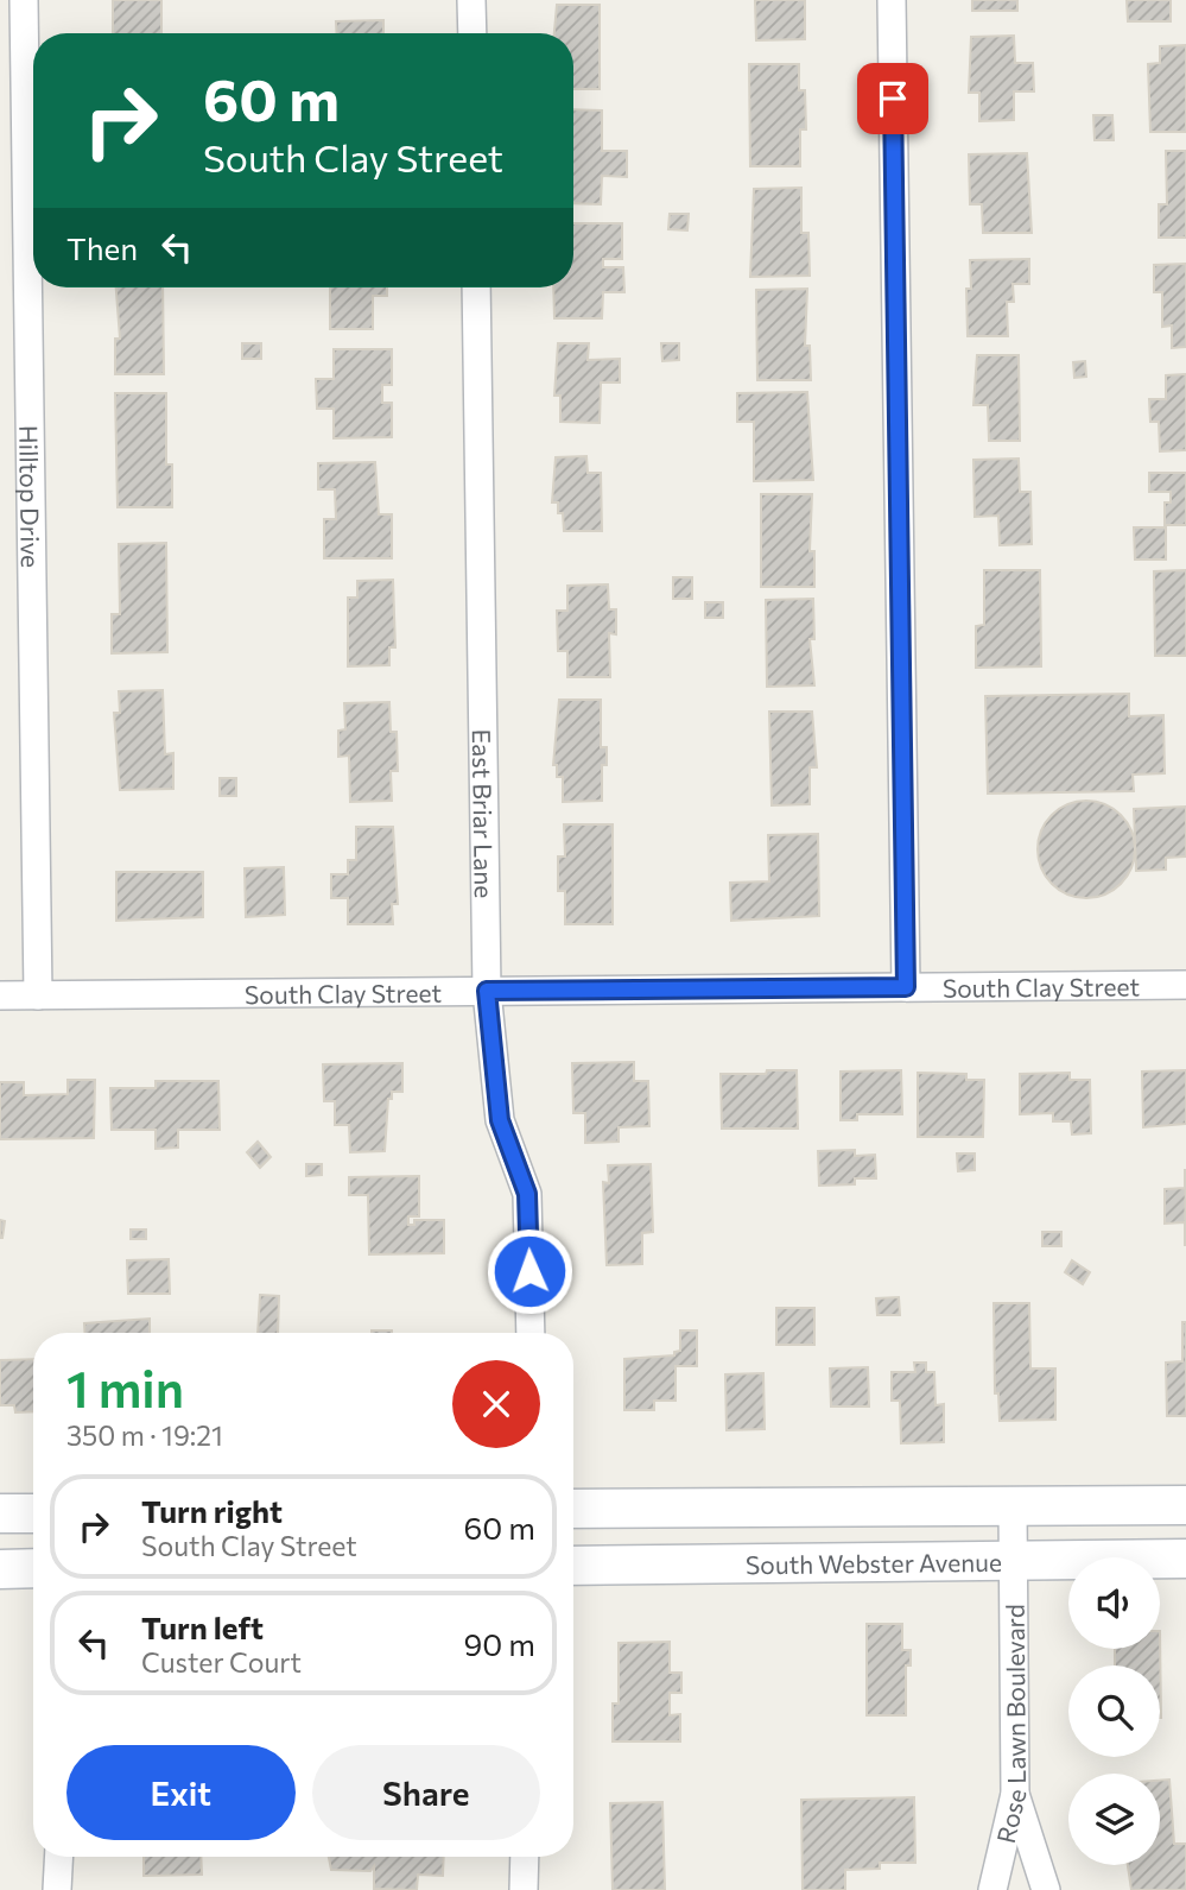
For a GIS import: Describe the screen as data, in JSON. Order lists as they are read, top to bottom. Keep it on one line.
{"streets":{"main road":["South Webster Avenue"],"street":["Hilltop Drive","East Briar Lane","South Clay Street","Rose Lawn Boulevard"]},"crossings":[["Hilltop Drive","South Clay Street"],["East Briar Lane","South Clay Street"],["South Webster Avenue","Rose Lawn Boulevard"]],"page":{"turn":["60 m","South Clay Street"],"then":"Then","heading":["1 min","350 m · 19:21"],"list":[{"name":"Turn right","note":"South Clay Street","value":"60 m"},{"name":"Turn left","note":"Custer Court","value":"90 m"}],"buttons":["Exit","Share"]}}
